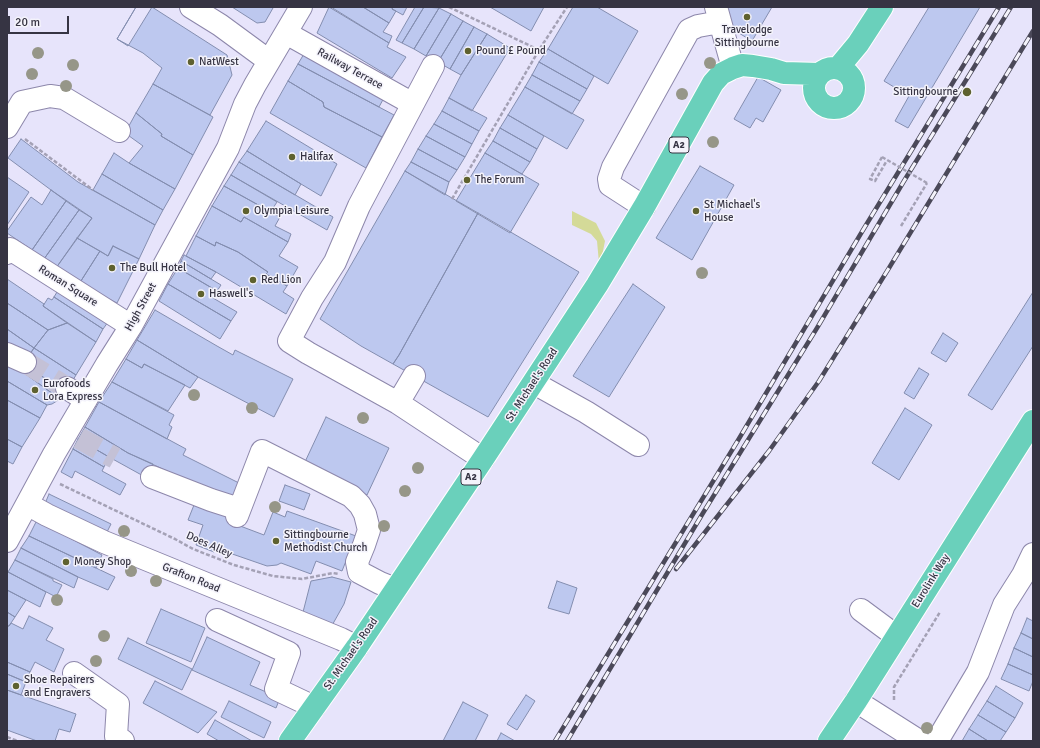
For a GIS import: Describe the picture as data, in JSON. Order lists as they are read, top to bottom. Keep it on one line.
{"streets":{"main road":["A2","St. Michael's Road","Eurolink Way"],"street":["Railway Terrace","Roman Square","High Street","Grafton Road"],"path":["Does Alley"]},"crossings":[["Railway Terrace","High Street"],["Roman Square","High Street"],["High Street","Does Alley"],["High Street","Grafton Road"],["St. Michael's Road","Grafton Road"]],"places":["Travelodge Sittingbourne","Pound £ Pound","NatWest","Sittingbourne","Halifax","The Forum","Olympia Leisure","St Michael's House","The Bull Hotel","Red Lion","Haswell's","Eurofoods Lora Express","Sittingbourne Methodist Church","Money Shop","Shoe Repairers and Engravers"],"scale_bar":"20 m"}
